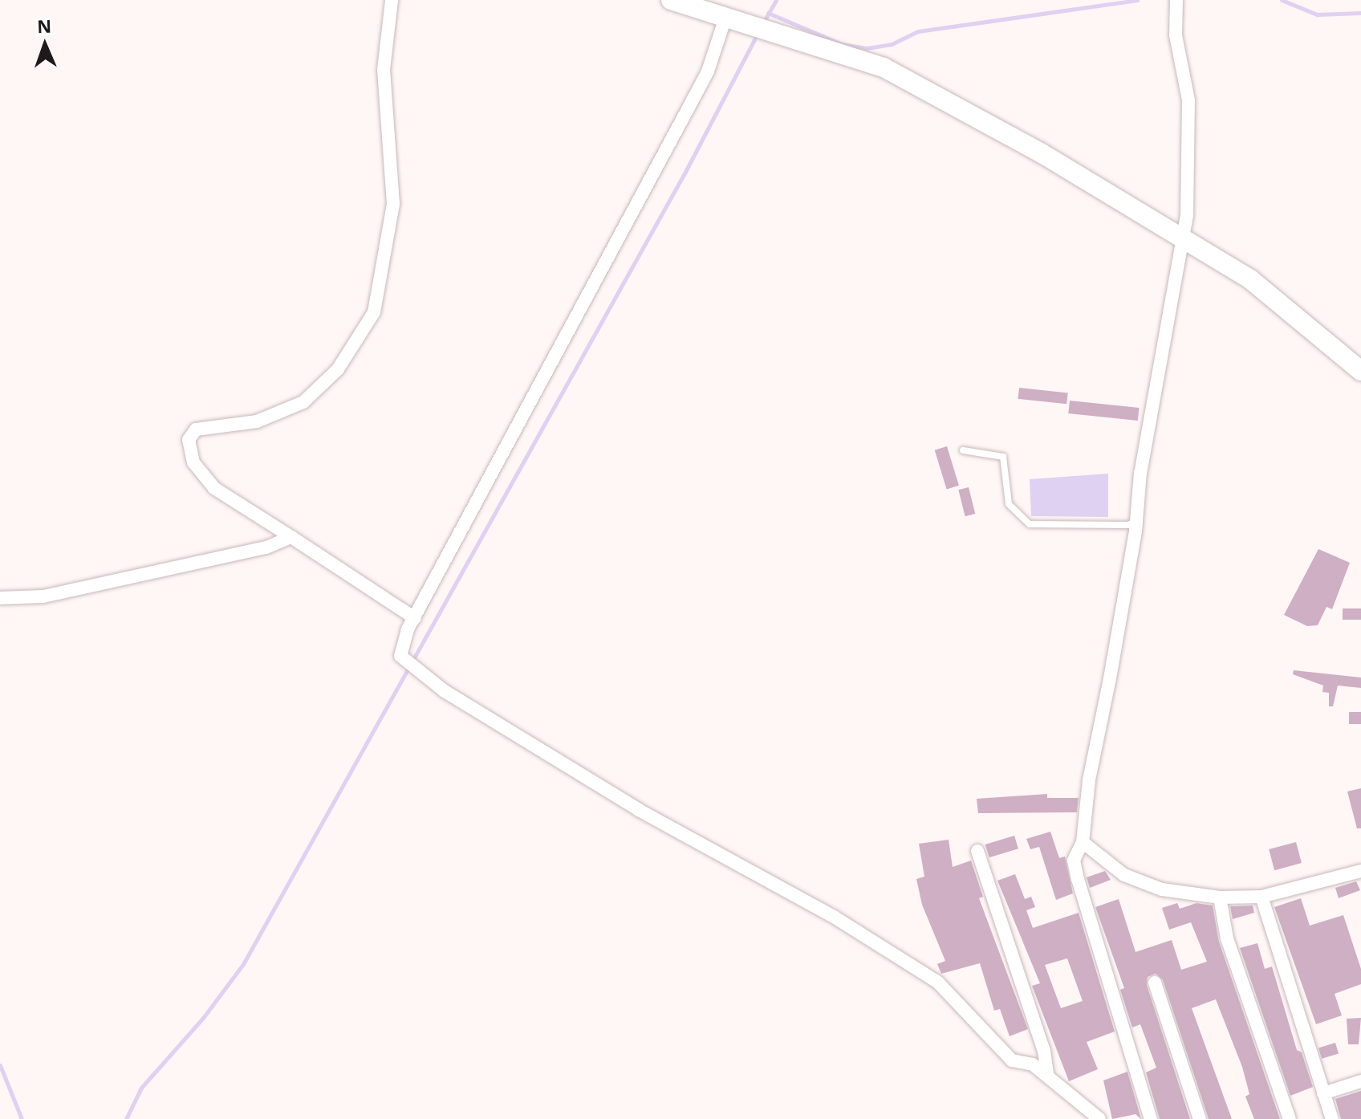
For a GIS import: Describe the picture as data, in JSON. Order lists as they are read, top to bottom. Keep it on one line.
{"north":"top"}
